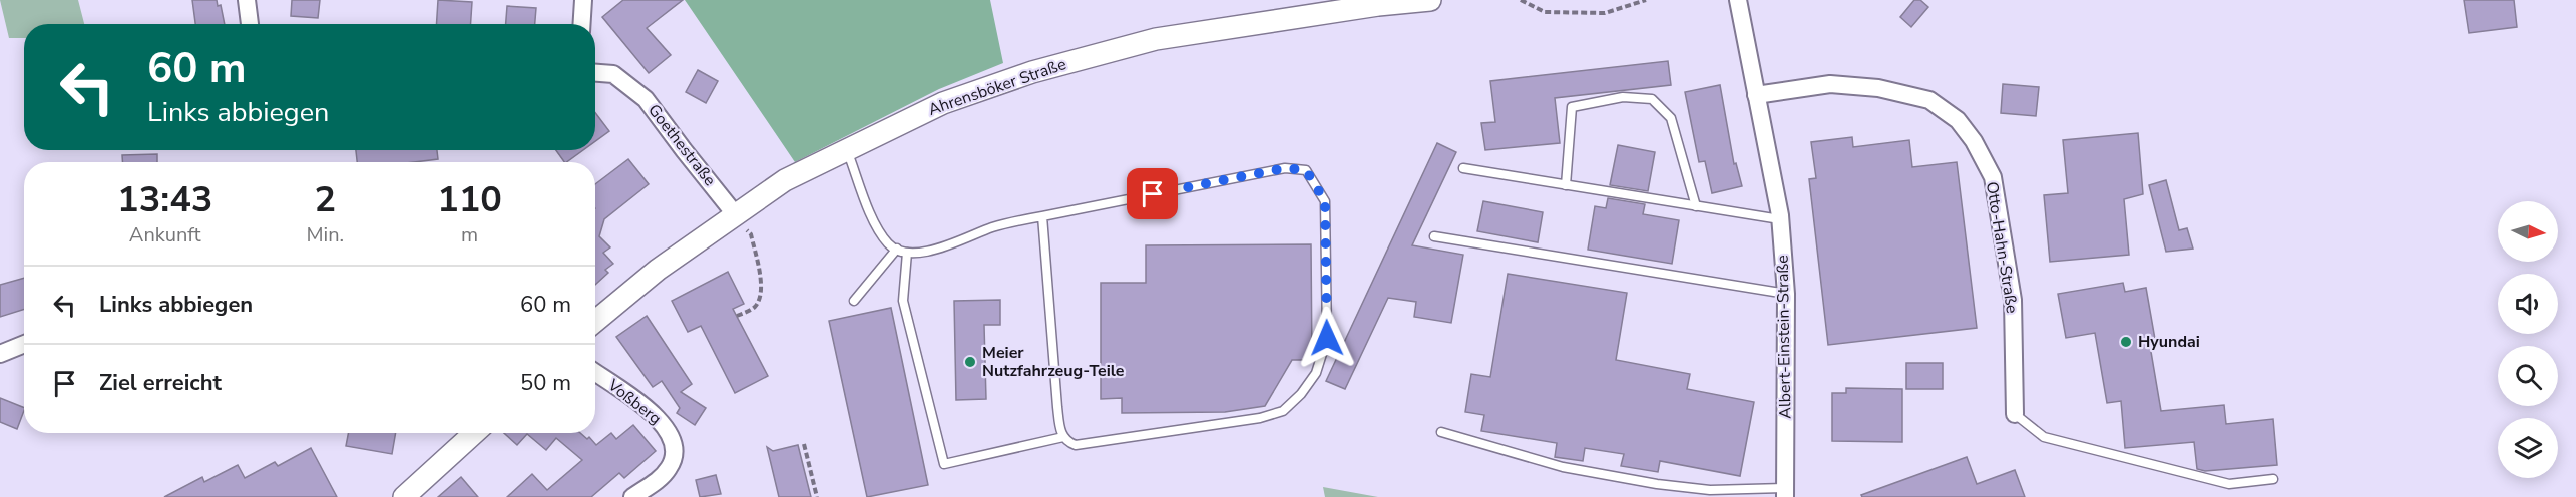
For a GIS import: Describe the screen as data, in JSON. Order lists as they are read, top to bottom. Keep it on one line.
{"streets":{"street":["Ahrensböker Straße","Goethestraße","Otto-Hahn-Straße","Albert-Einstein-Straße","Voßberg"]},"crossings":[["Ahrensböker Straße","Goethestraße"],["Otto-Hahn-Straße","Albert-Einstein-Straße"]],"places":["Hyundai","Meier Nutzfahrzeug-Teile"],"north":"right","page":{"turn":["60 m","Links abbiegen"],"eta":["13:43","Ankunft","2","Min.","110","m"],"list":[{"name":"Links abbiegen","value":"60 m"},{"name":"Ziel erreicht","value":"50 m"}]}}
